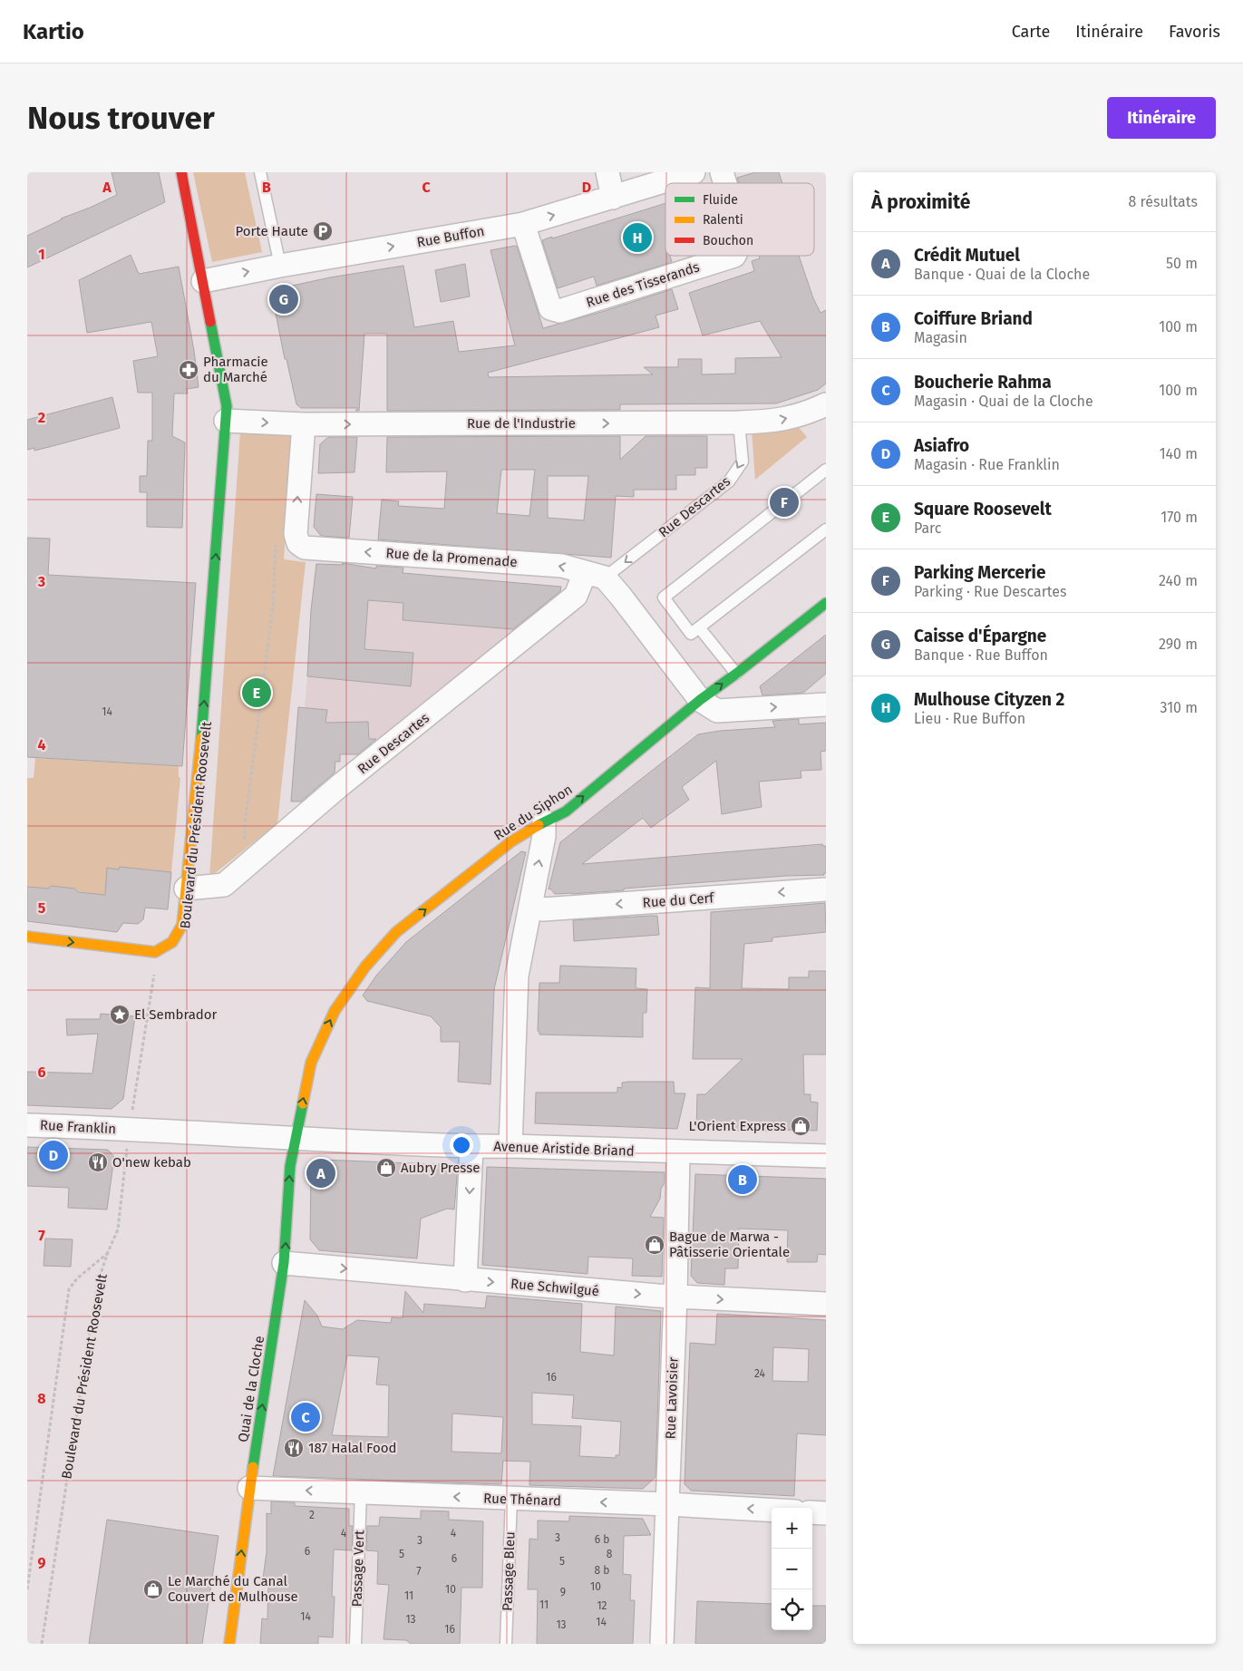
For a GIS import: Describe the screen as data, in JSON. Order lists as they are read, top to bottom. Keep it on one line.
{"streets":{"street":["Rue Buffon","Rue des Tisserands","Rue de l'Industrie","Rue Descartes","Rue de la Promenade","Rue du Siphon","Boulevard du Président Roosevelt","Rue du Cerf","Rue Franklin","Avenue Aristide Briand","Rue Schwilgué","Quai de la Cloche","Rue Lavoisier","Rue Thénard"],"lane":["Passage Vert","Passage Bleu"]},"crossings":[["Rue Buffon","Rue des Tisserands"],["Rue Buffon","Boulevard du Président Roosevelt"],["Rue de l'Industrie","Rue Descartes"],["Rue de l'Industrie","Rue de la Promenade"],["Rue Descartes","Rue de la Promenade"],["Rue Descartes","Boulevard du Président Roosevelt"],["Rue du Siphon","Avenue Aristide Briand"],["Rue du Siphon","Quai de la Cloche"],["Boulevard du Président Roosevelt","Rue Franklin"],["Rue Franklin","Avenue Aristide Briand"],["Avenue Aristide Briand","Quai de la Cloche"],["Avenue Aristide Briand","Rue Lavoisier"],["Rue Schwilgué","Quai de la Cloche"],["Rue Schwilgué","Rue Lavoisier"],["Quai de la Cloche","Rue Thénard"],["Rue Lavoisier","Rue Thénard"],["Rue Thénard","Passage Vert"],["Rue Thénard","Passage Bleu"]],"one_way":["Rue Buffon","Rue de l'Industrie","Rue du Siphon","Rue Schwilgué","Quai de la Cloche","Rue Thénard"],"places":{"parking":["Porte Haute"],"pharmacy":["Pharmacie du Marché"],"place":["El Sembrador"],"shop":["L'Orient Express","Aubry Presse","Bague de Marwa - Pâtisserie Orientale","Le Marché du Canal Couvert de Mulhouse"],"restaurant":["O'new kebab","187 Halal Food"]},"house_numbers":["14","24","16","2","4","4","3","6 b","3","6","5","8","6","5","8 b","7","10","10","9","11","11","12","14","13","14","13","16"],"legend":["Fluide","Ralenti","Bouchon"],"page":{"header":"Kartio","nav":["Carte","Itinéraire","Favoris"],"buttons":"Itinéraire","title":"Nous trouver","heading":["À proximité","8 résultats"],"pins":["H","G","F","E","D","A","B","C"],"list":[{"mark":"A","name":"Crédit Mutuel","note":"Banque · Quai de la Cloche","value":"50 m"},{"mark":"B","name":"Coiffure Briand","note":"Magasin","value":"100 m"},{"mark":"C","name":"Boucherie Rahma","note":"Magasin · Quai de la Cloche","value":"100 m"},{"mark":"D","name":"Asiafro","note":"Magasin · Rue Franklin","value":"140 m"},{"mark":"E","name":"Square Roosevelt","note":"Parc","value":"170 m"},{"mark":"F","name":"Parking Mercerie","note":"Parking · Rue Descartes","value":"240 m"},{"mark":"G","name":"Caisse d'Épargne","note":"Banque · Rue Buffon","value":"290 m"},{"mark":"H","name":"Mulhouse Cityzen 2","note":"Lieu · Rue Buffon","value":"310 m"}],"map_buttons":["+","−"]},"grid":{"columns":["A","B","C","D"],"rows":["1","2","3","4","5","6","7","8","9"]}}
